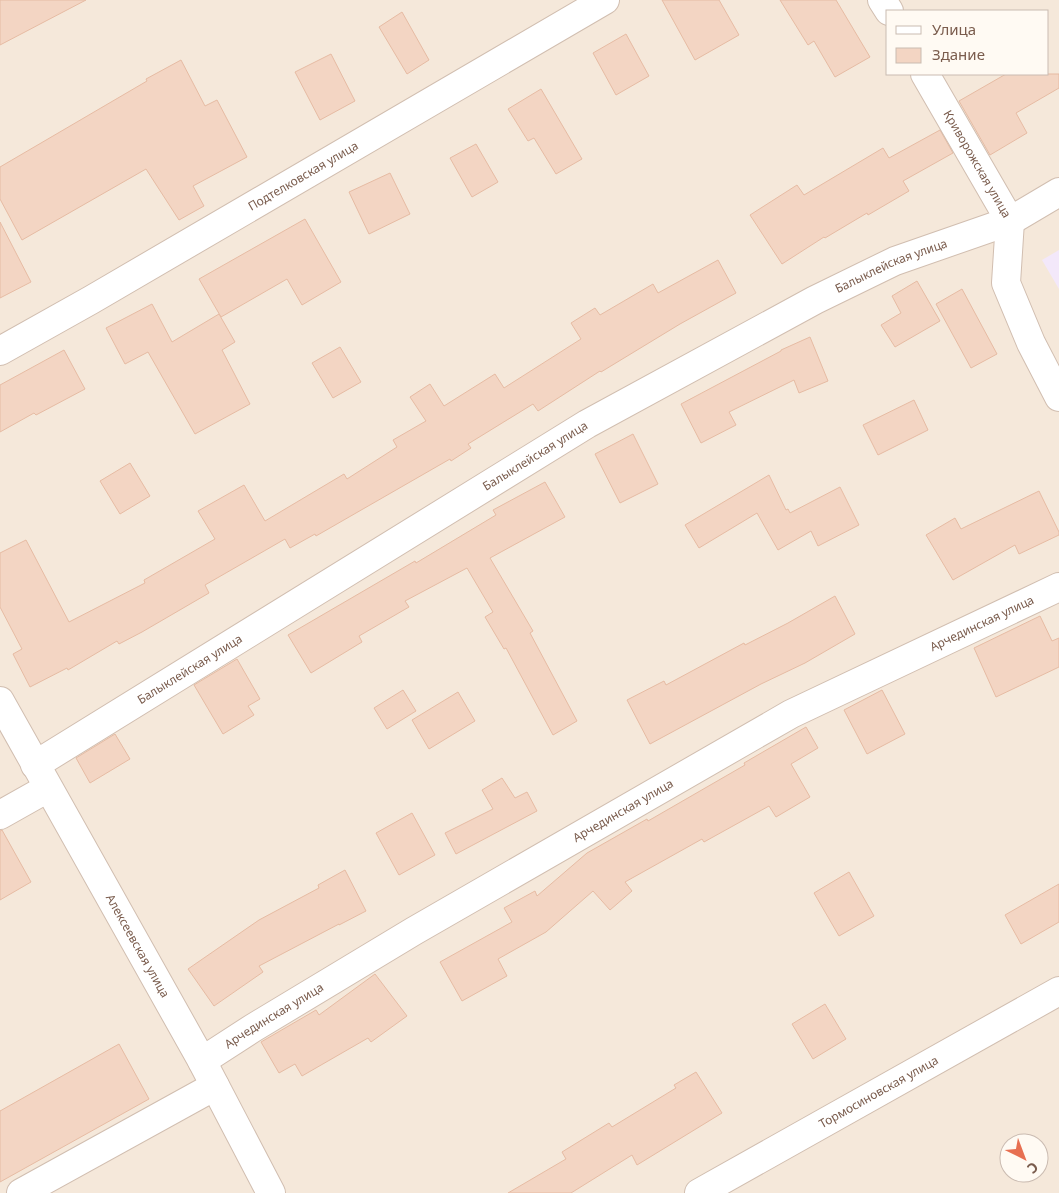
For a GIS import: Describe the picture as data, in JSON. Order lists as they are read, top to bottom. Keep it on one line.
{"streets":{"street":["Криворожская улица","Подтелковская улица","Балыклейская улица","Арчединская улица","Алексеевская улица","Тормосиновская улица"]},"crossings":[["Криворожская улица","Балыклейская улица"],["Балыклейская улица","Алексеевская улица"],["Арчединская улица","Алексеевская улица"]],"legend":["Улица","Здание"],"north":"bottom right"}
